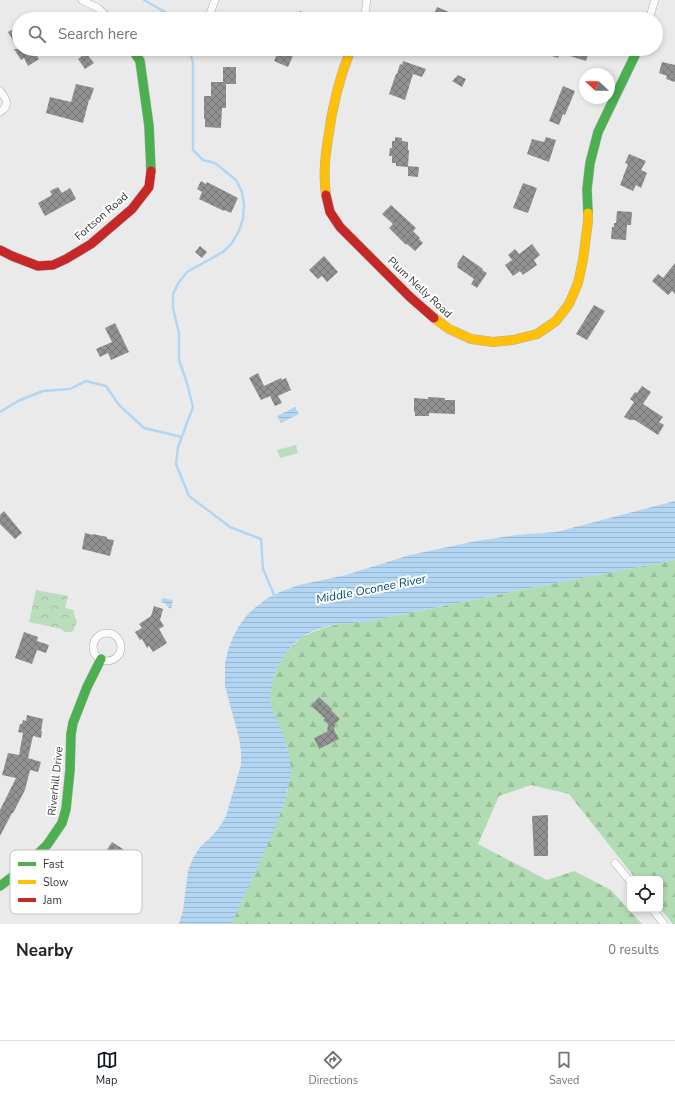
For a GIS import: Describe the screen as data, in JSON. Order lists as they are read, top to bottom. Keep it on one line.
{"streets":{"street":["Fortson Road","Plum Nelly Road","Riverhill Drive"]},"water":["Middle Oconee River"],"legend":["Fast","Slow","Jam"],"north":"left","page":{"search":"Search here","heading":["Nearby","0 results"],"nav":["Map","Directions","Saved"]}}
